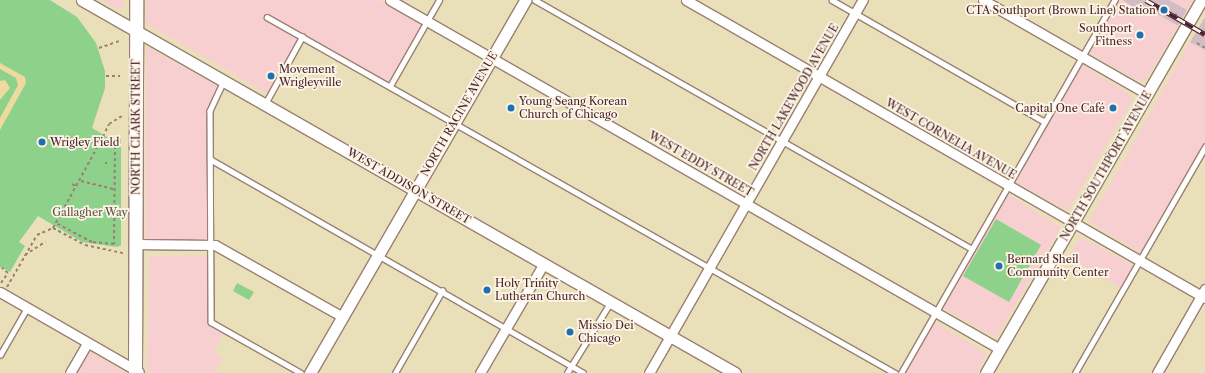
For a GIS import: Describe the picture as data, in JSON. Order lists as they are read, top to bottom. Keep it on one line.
{"streets":{"main road":["NORTH CLARK STREET"],"street":["NORTH LAKEWOOD AVENUE","NORTH RACINE AVENUE","WEST CORNELIA AVENUE","WEST EDDY STREET","NORTH SOUTHPORT AVENUE","WEST ADDISON STREET"]},"crossings":[["NORTH LAKEWOOD AVENUE","WEST CORNELIA AVENUE"],["NORTH LAKEWOOD AVENUE","WEST EDDY STREET"],["NORTH LAKEWOOD AVENUE","WEST ADDISON STREET"],["NORTH RACINE AVENUE","WEST EDDY STREET"],["NORTH RACINE AVENUE","WEST ADDISON STREET"],["NORTH CLARK STREET","WEST ADDISON STREET"],["WEST CORNELIA AVENUE","NORTH SOUTHPORT AVENUE"],["WEST EDDY STREET","NORTH SOUTHPORT AVENUE"]],"parks":["Gallagher Way"],"places":["CTA Southport (Brown Line) Station","Southport Fitness","Movement Wrigleyville","Young Seang Korean Church of Chicago","Capital One Café","Wrigley Field","Bernard Sheil Community Center","Holy Trinity Lutheran Church","Missio Dei Chicago"]}
